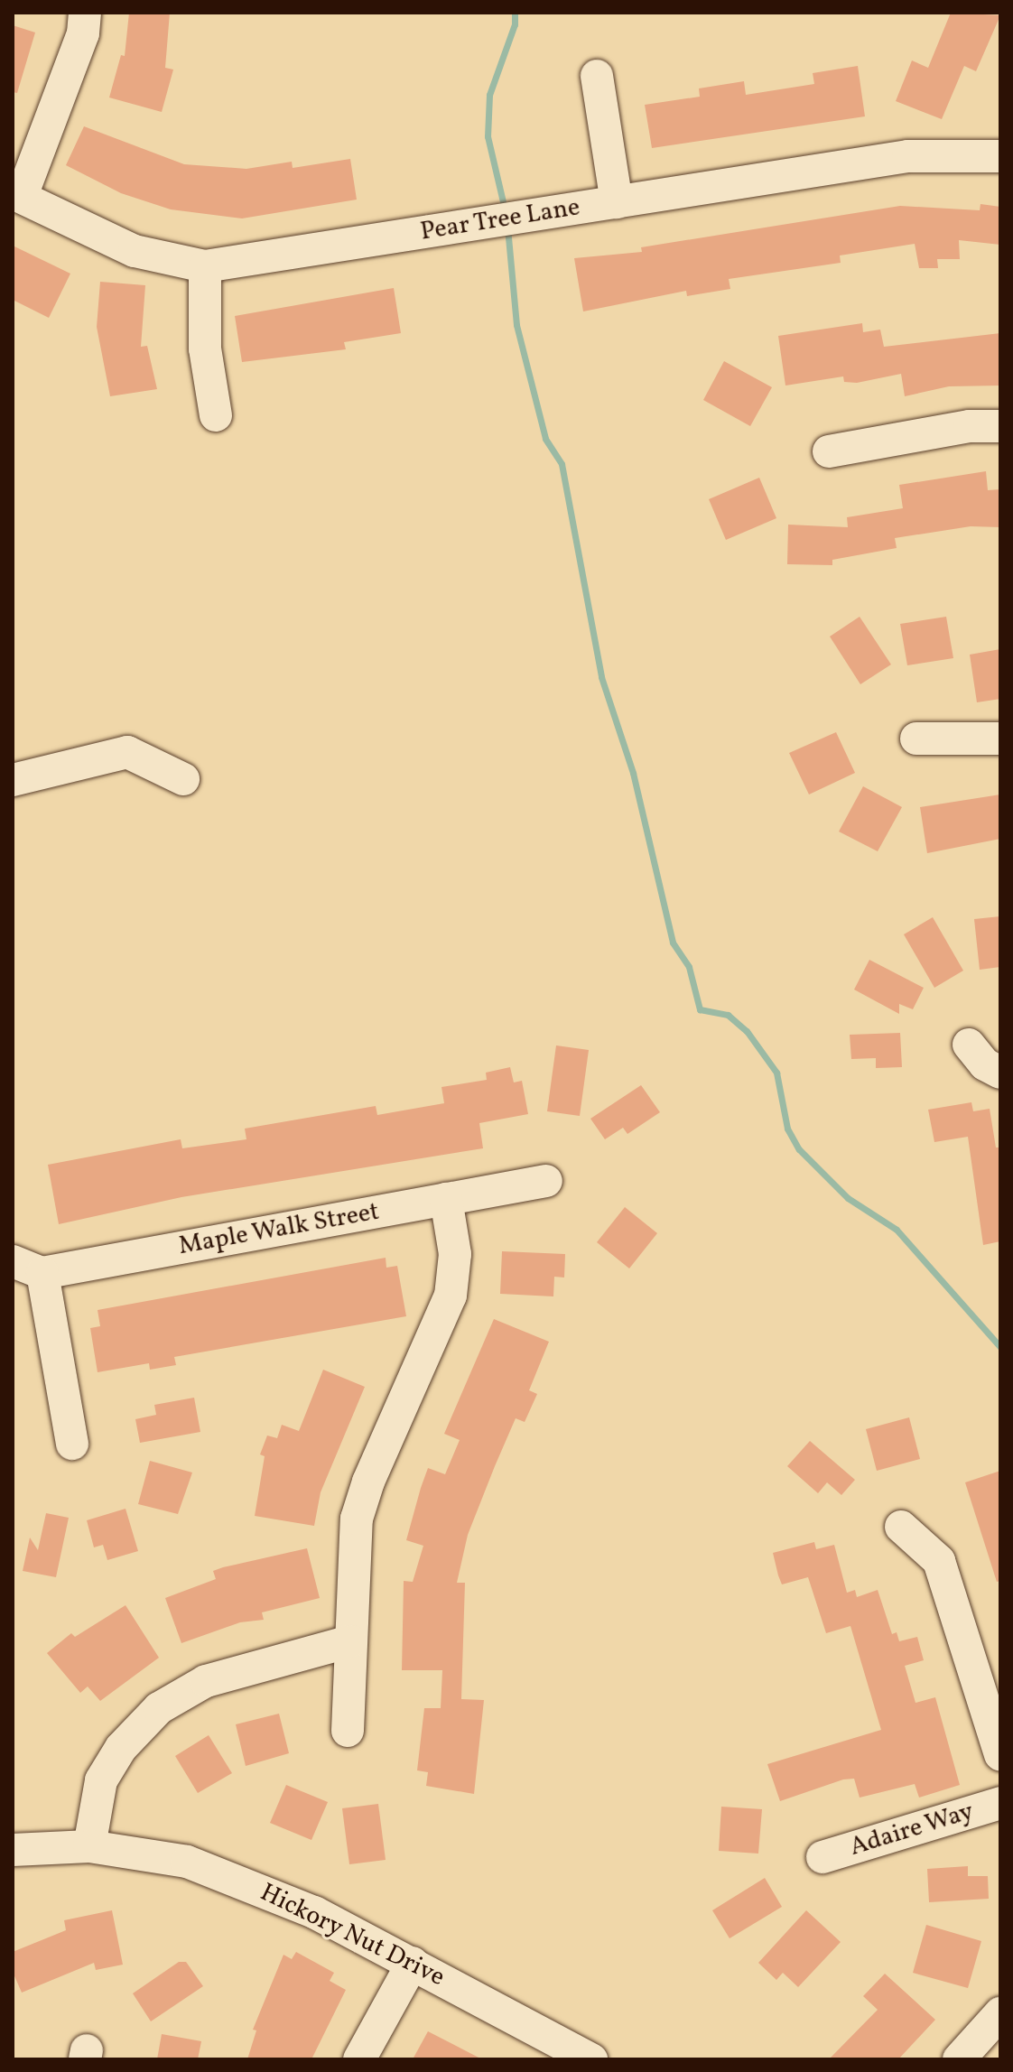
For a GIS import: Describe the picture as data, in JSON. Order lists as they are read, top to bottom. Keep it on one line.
{"streets":{"street":["Pear Tree Lane","Maple Walk Street","Adaire Way","Hickory Nut Drive"]}}
